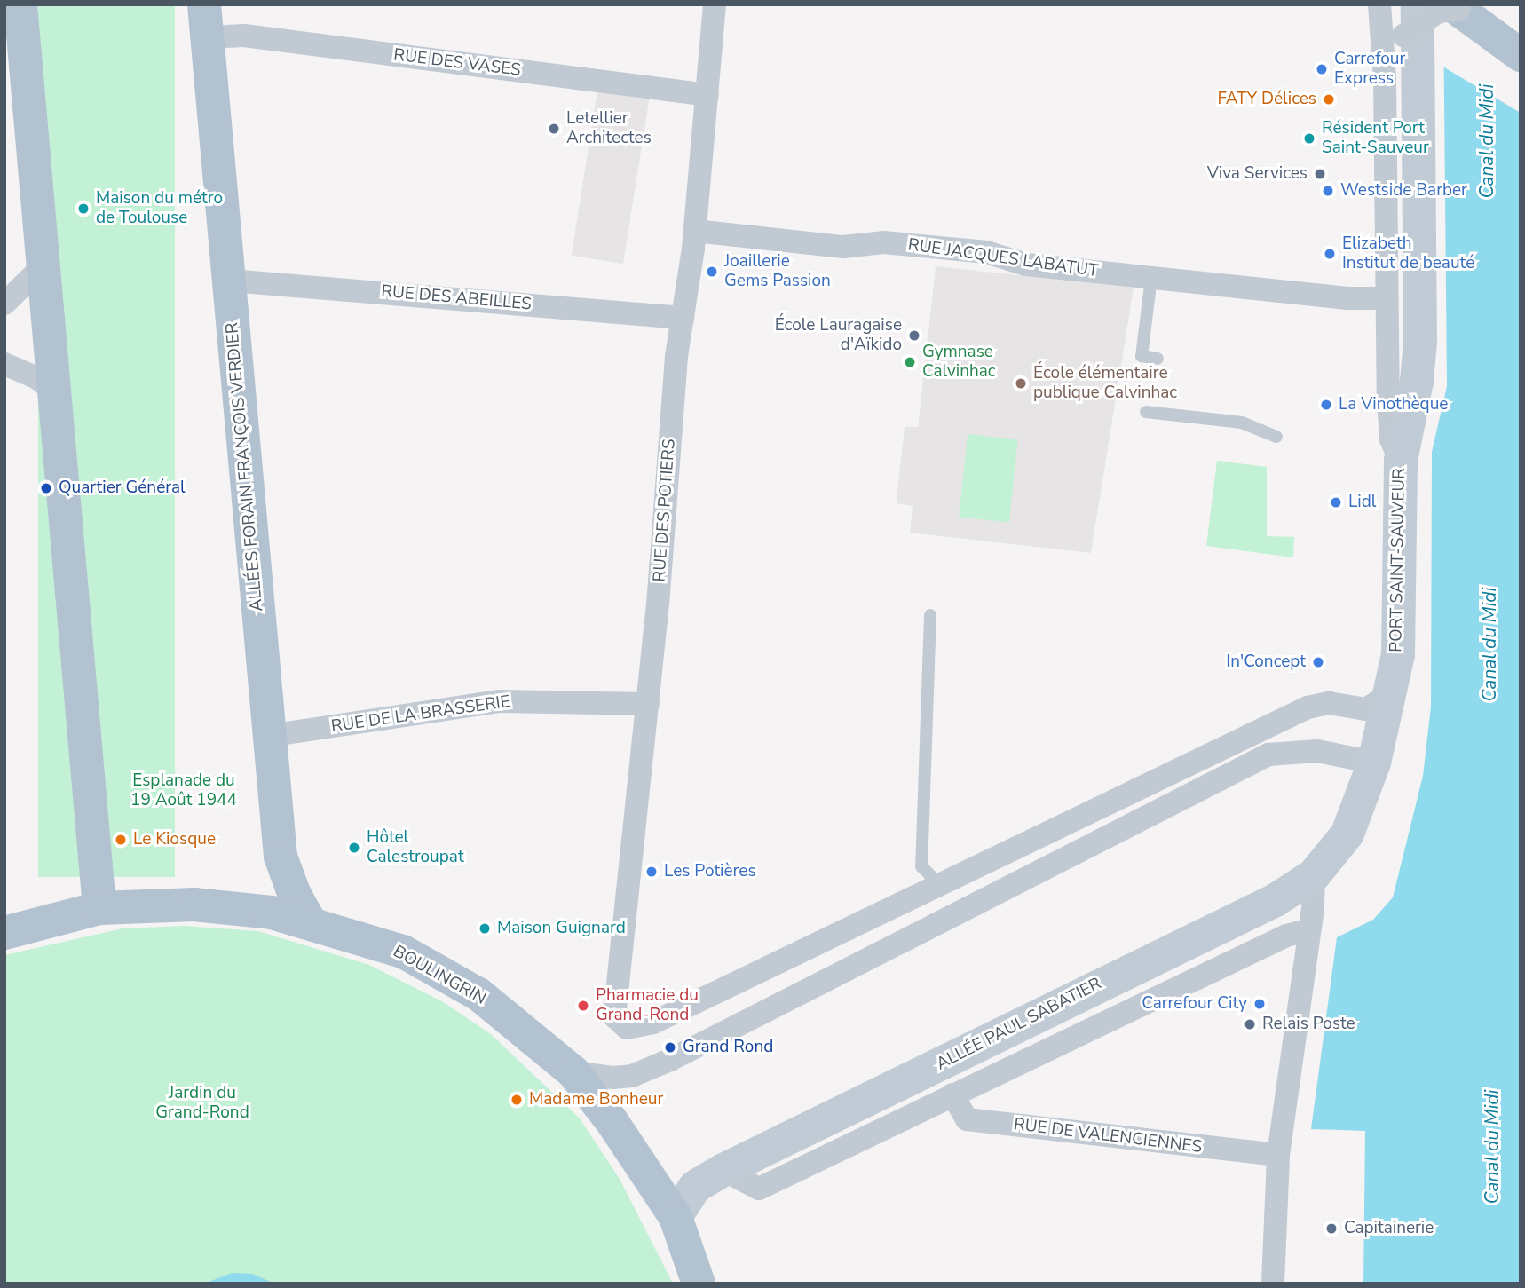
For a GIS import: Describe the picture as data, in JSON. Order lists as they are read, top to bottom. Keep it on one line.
{"streets":{"main road":["ALLÉES FORAIN FRANÇOIS VERDIER","PORT SAINT-SAUVEUR","BOULINGRIN","ALLÉE PAUL SABATIER"],"street":["RUE DES VASES","RUE JACQUES LABATUT","RUE DES ABEILLES","RUE DES POTIERS","RUE DE LA BRASSERIE","RUE DE VALENCIENNES"]},"crossings":[["RUE DES VASES","ALLÉES FORAIN FRANÇOIS VERDIER"],["RUE DES VASES","RUE DES POTIERS"],["RUE JACQUES LABATUT","RUE DES POTIERS"],["RUE JACQUES LABATUT","PORT SAINT-SAUVEUR"],["RUE DES ABEILLES","ALLÉES FORAIN FRANÇOIS VERDIER"],["RUE DES ABEILLES","RUE DES POTIERS"],["ALLÉES FORAIN FRANÇOIS VERDIER","RUE DE LA BRASSERIE"],["ALLÉES FORAIN FRANÇOIS VERDIER","BOULINGRIN"],["RUE DES POTIERS","RUE DE LA BRASSERIE"],["PORT SAINT-SAUVEUR","ALLÉE PAUL SABATIER"],["BOULINGRIN","ALLÉE PAUL SABATIER"],["ALLÉE PAUL SABATIER","RUE DE VALENCIENNES"]],"water":["Canal du Midi"],"parks":["Esplanade du 19 Août 1944","Jardin du Grand-Rond"],"places":["Carrefour Express","FATY Délices","Letellier Architectes","Résident Port Saint-Sauveur","Viva Services","Westside Barber","Maison du métro de Toulouse","Elizabeth Institut de beauté","Joaillerie Gems Passion","École Lauragaise d'Aïkido","Gymnase Calvinhac","École élémentaire publique Calvinhac","La Vinothèque","Quartier Général","Lidl","In'Concept","Le Kiosque","Hôtel Calestroupat","Les Potières","Maison Guignard","Carrefour City","Pharmacie du Grand-Rond","Relais Poste","Grand Rond","Madame Bonheur","Capitainerie"]}
